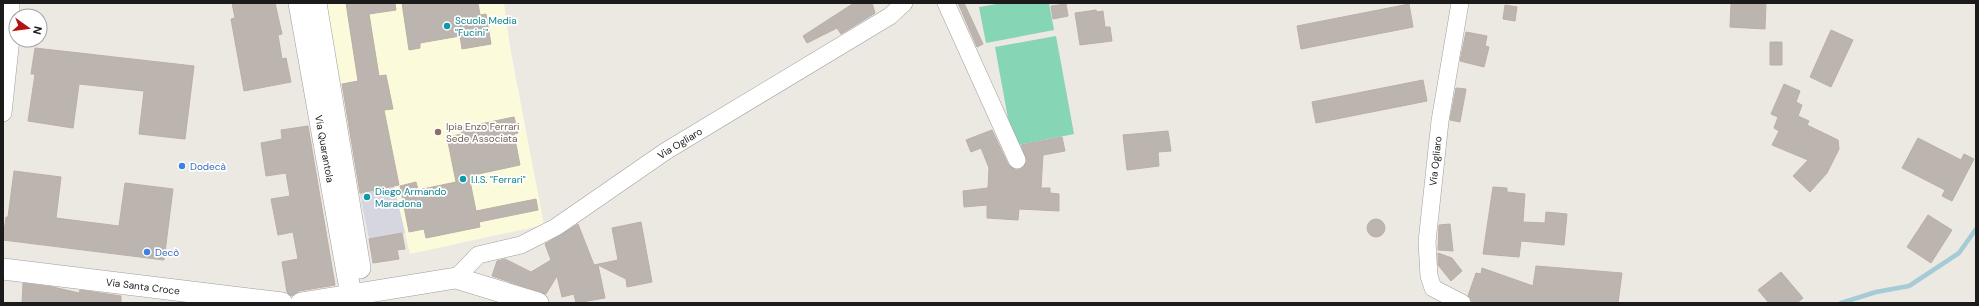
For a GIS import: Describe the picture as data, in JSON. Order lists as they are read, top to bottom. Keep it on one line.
{"streets":{"street":["Via Ogliaro","Via Quarantola","Via Santa Croce"]},"places":["Scuola Media \"Fucini\"","Ipia Enzo Ferrari Sede Associata","Dodecà","I.I.S. \"Ferrari\"","Diego Armando Maradona","Decò"],"north":"right"}
